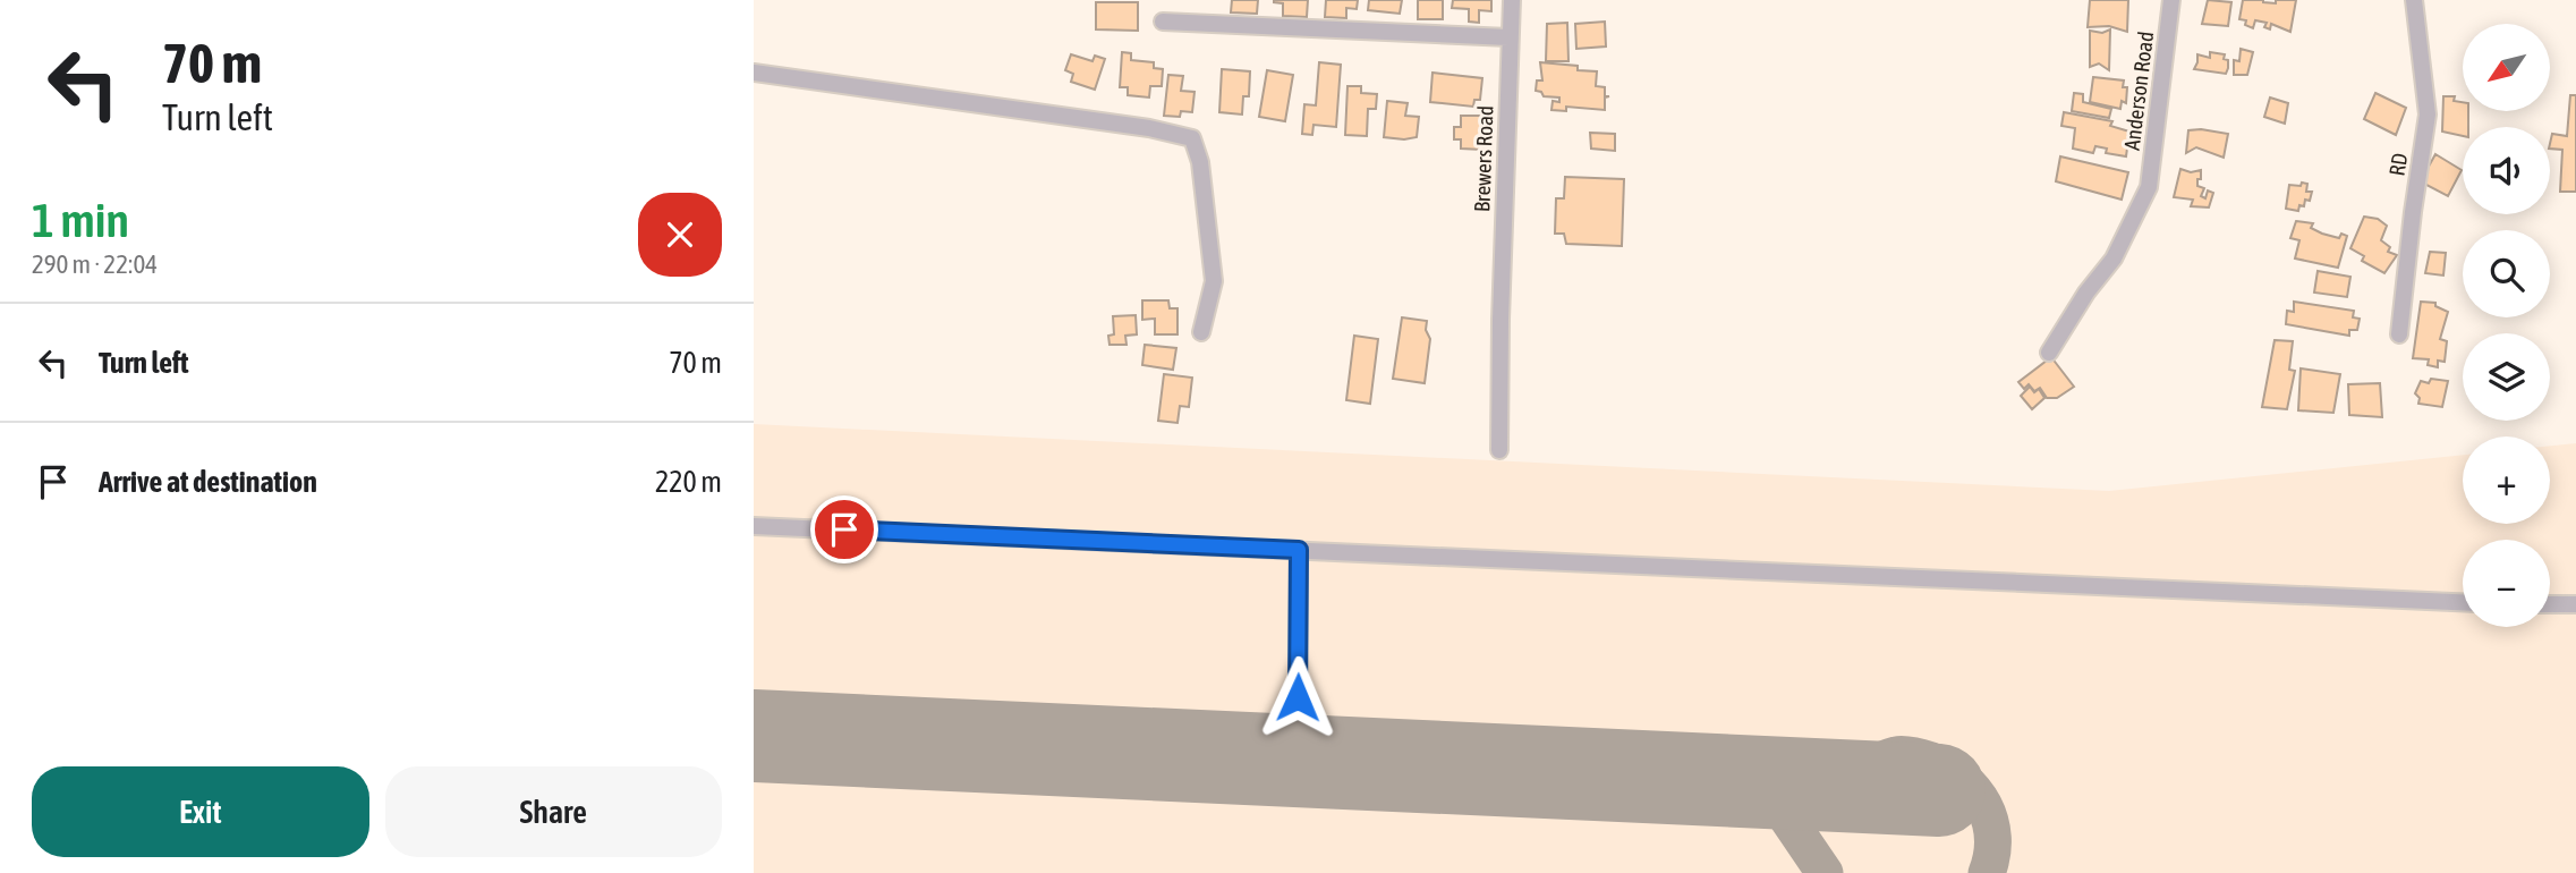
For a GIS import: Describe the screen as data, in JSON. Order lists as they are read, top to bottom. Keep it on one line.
{"streets":{"street":["Anderson Road","Brewers Road","RD"]},"north":"bottom left","page":{"turn":["70 m","Turn left"],"map_buttons":["+","−"],"heading":["1 min","290 m · 22:04"],"list":[{"name":"Turn left","value":"70 m"},{"name":"Arrive at destination","value":"220 m"}],"buttons":["Exit","Share"]}}
